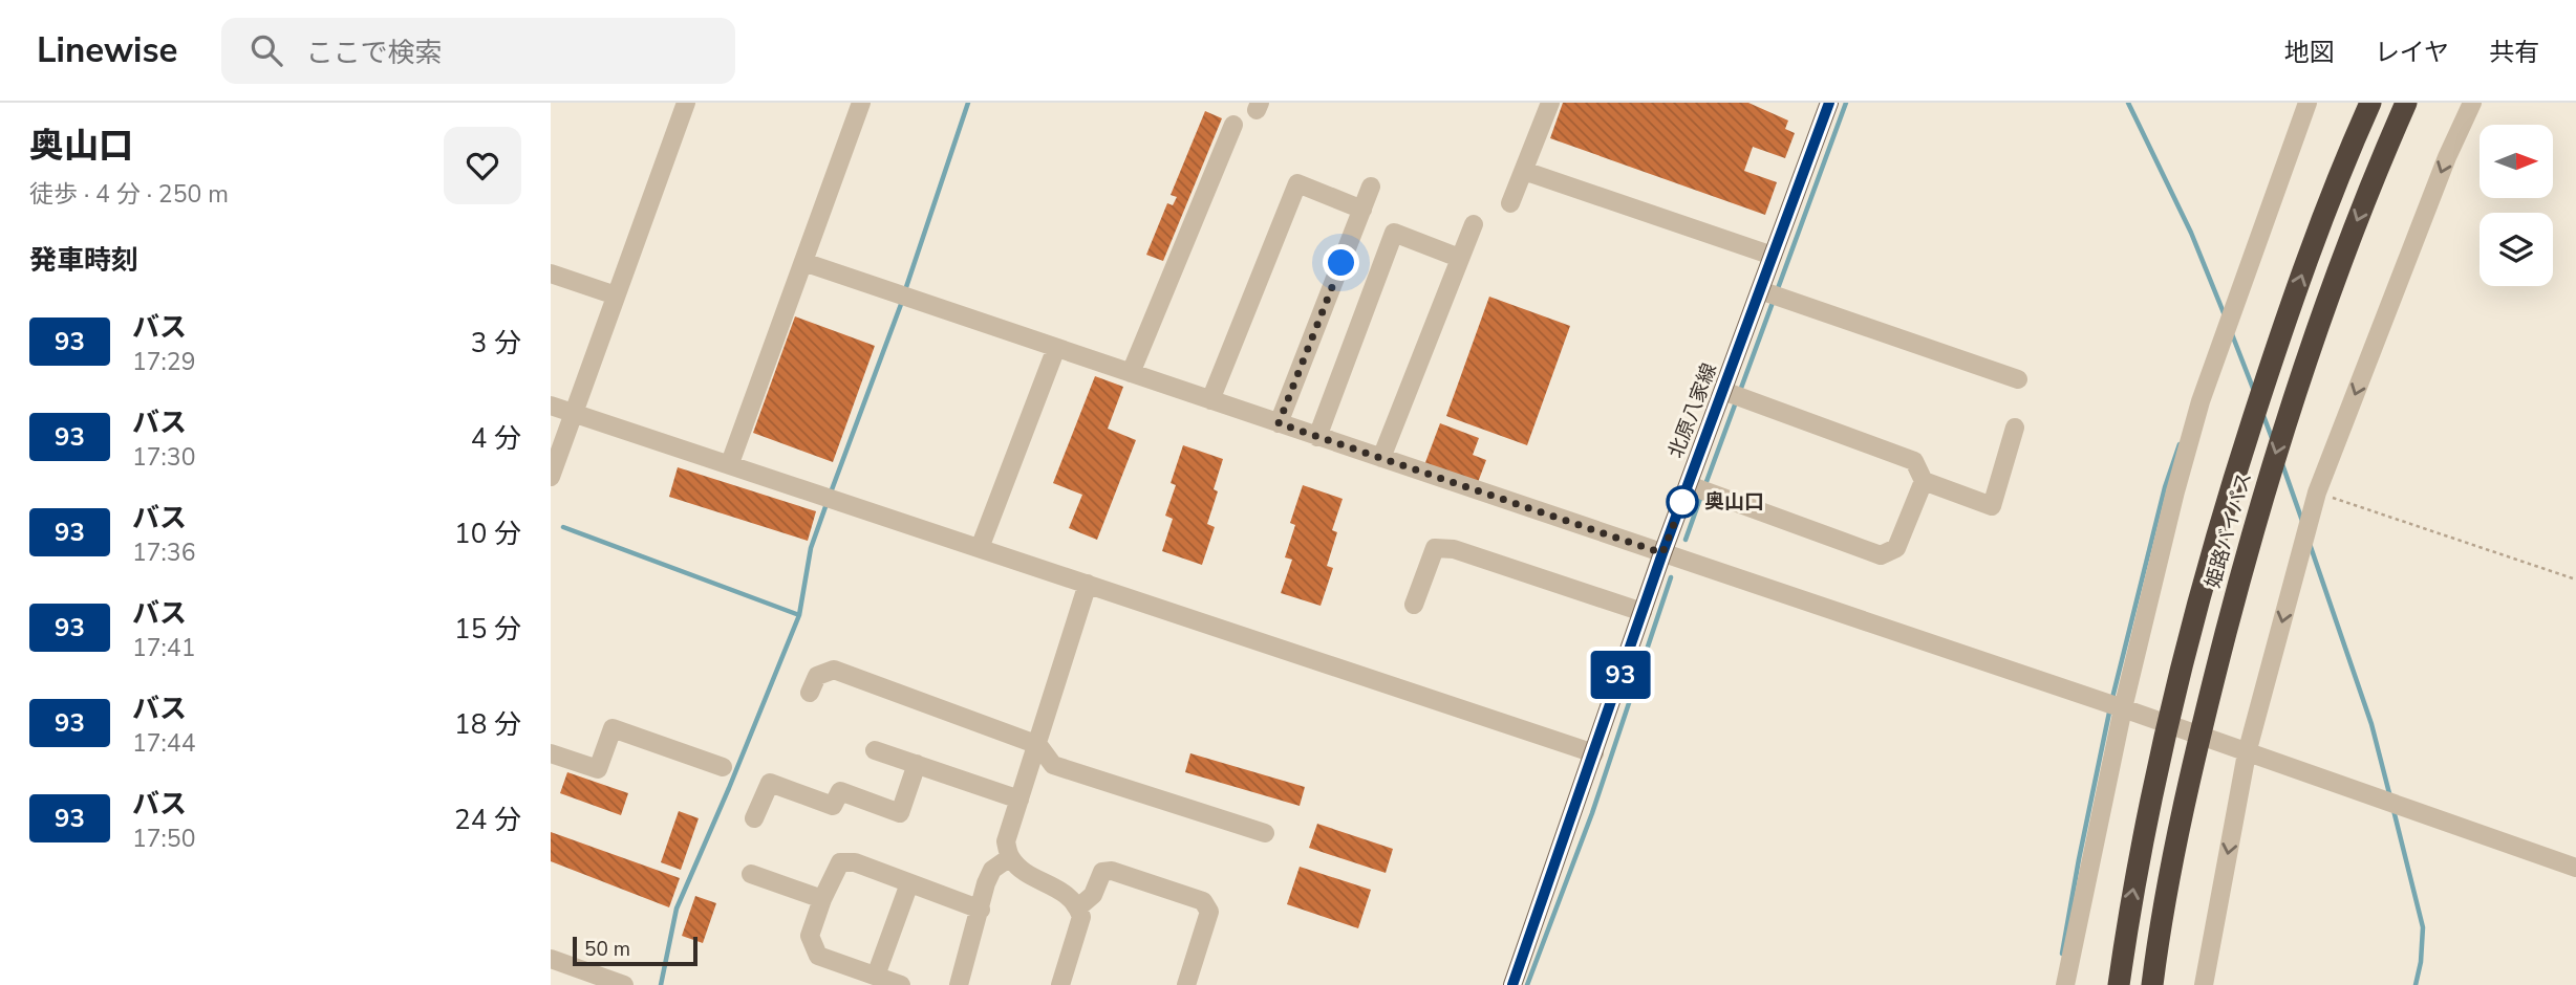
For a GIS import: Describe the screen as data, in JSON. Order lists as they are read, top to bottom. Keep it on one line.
{"streets":{"highway":["姫路バイパス"],"main road":["北原八家線"]},"places":["奥山口"],"lines":["bus line 93"],"scale_bar":"50 m","north":"right","page":{"header":"Linewise","search":"ここで検索","nav":["地図","レイヤ","共有"],"heading":[["奥山口","徒歩 · 4 分 · 250 m"],"発車時刻"],"on_map":"93","list":[{"mark":"93","name":"バス","note":"17:29","value":"3 分"},{"mark":"93","name":"バス","note":"17:30","value":"4 分"},{"mark":"93","name":"バス","note":"17:36","value":"10 分"},{"mark":"93","name":"バス","note":"17:41","value":"15 分"},{"mark":"93","name":"バス","note":"17:44","value":"18 分"},{"mark":"93","name":"バス","note":"17:50","value":"24 分"}],"scale":"50 m"}}
